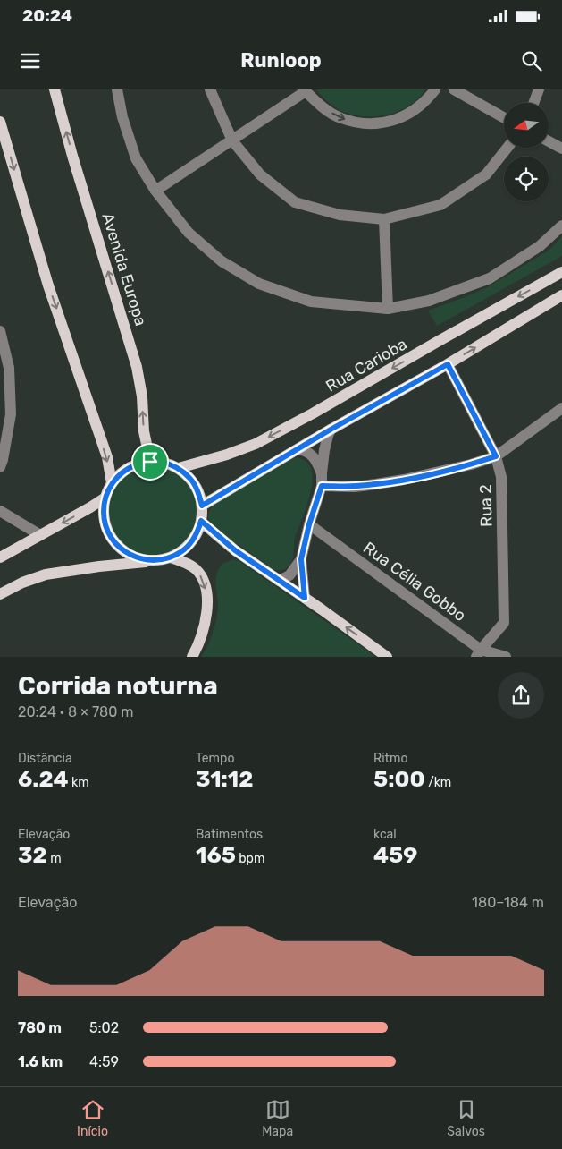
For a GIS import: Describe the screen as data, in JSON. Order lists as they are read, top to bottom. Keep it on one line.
{"streets":{"main road":["Avenida Europa","Rua Carioba"],"street":["Rua 2","Rua Célia Gobbo"]},"crossings":[["Avenida Europa","Rua Carioba"],["Rua 2","Rua Célia Gobbo"]],"north":"left","page":{"status":"20:24","header":"Runloop","heading":["Corrida noturna","20:24 · 8 × 780 m"],"stats":[["Distância","6.24 km"],["Tempo","31:12"],["Ritmo","5:00 /km"],["Elevação","32 m"],["Batimentos","165 bpm"],["kcal","459"]],"chart":["Elevação","180–184 m"],"list":[{"name":"780 m","note":"5:02"},{"name":"1.6 km","note":"4:59"}],"tabs":["Início","Mapa","Salvos"]}}
